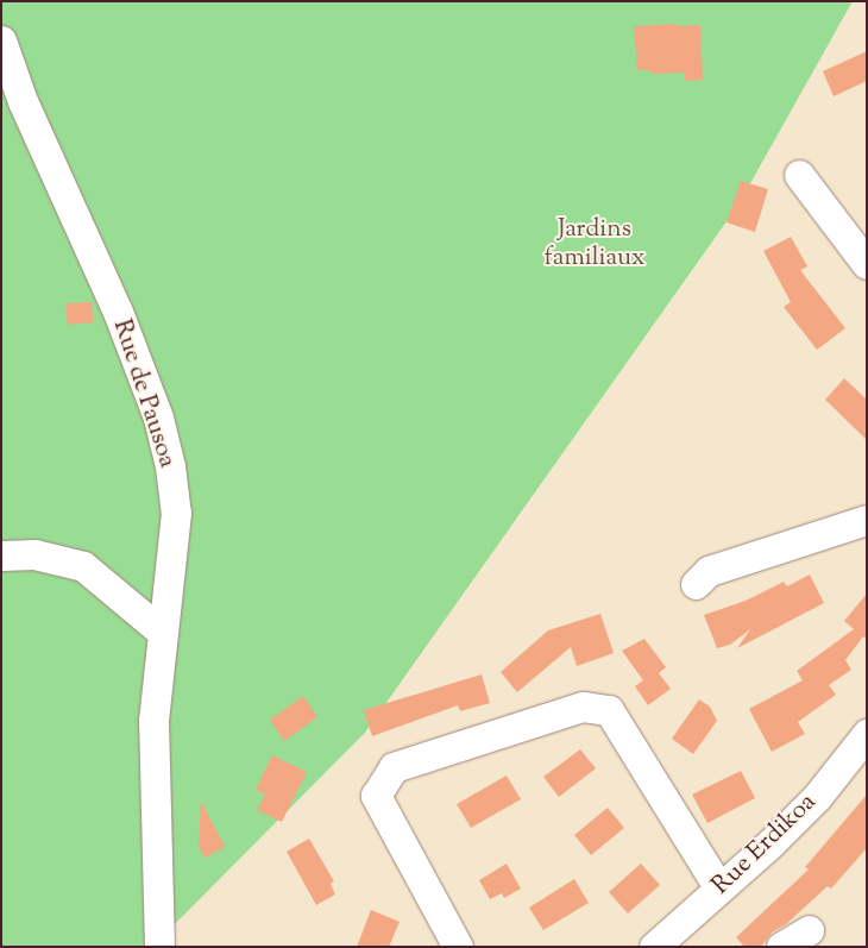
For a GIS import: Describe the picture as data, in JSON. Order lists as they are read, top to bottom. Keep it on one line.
{"streets":{"street":["Rue de Pausoa","Rue Erdikoa"]},"parks":["Jardins familiaux"]}
